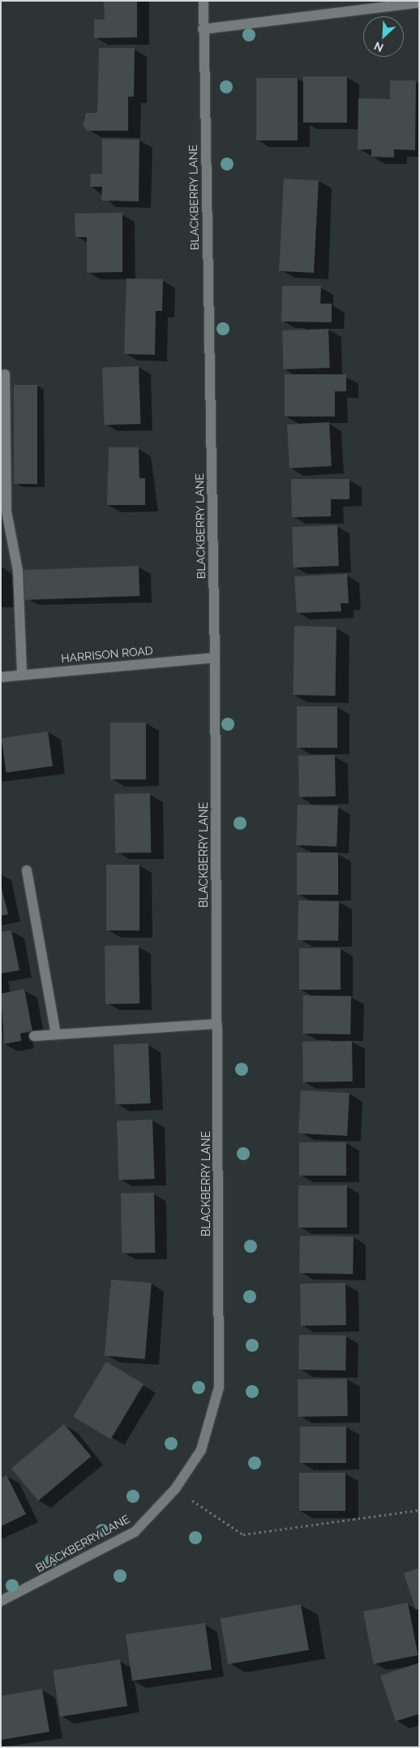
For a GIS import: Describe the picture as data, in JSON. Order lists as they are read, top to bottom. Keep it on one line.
{"streets":{"street":["BLACKBERRY LANE","HARRISON ROAD"]},"crossings":[["BLACKBERRY LANE","HARRISON ROAD"]],"north":"bottom left"}
